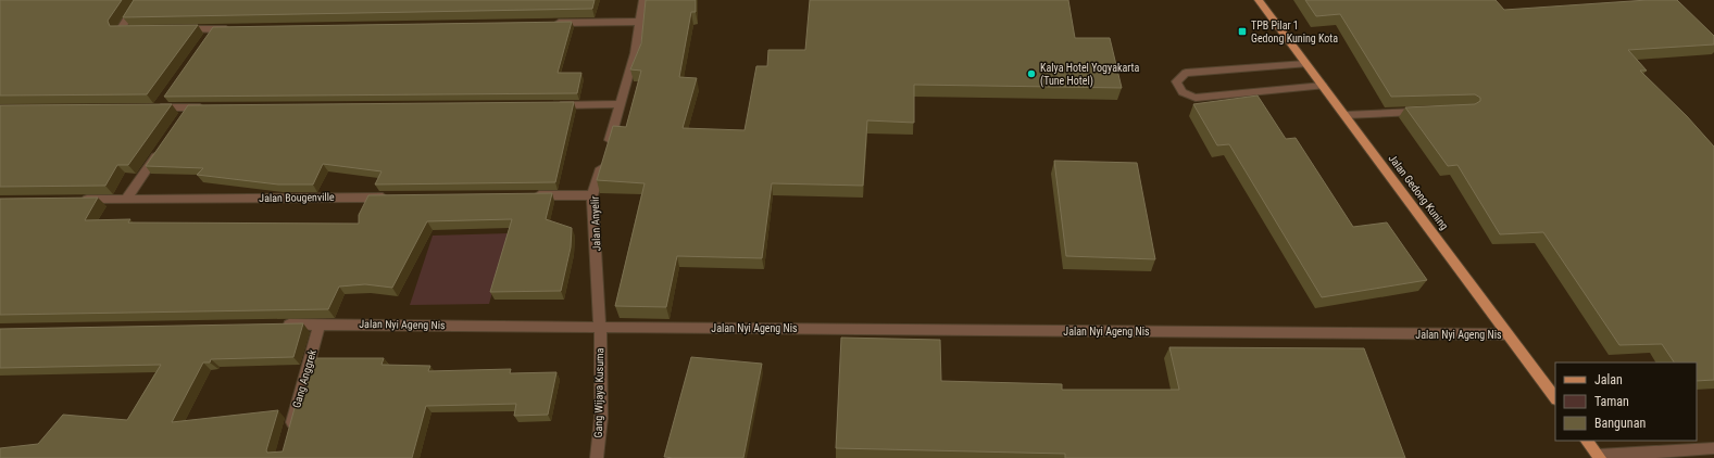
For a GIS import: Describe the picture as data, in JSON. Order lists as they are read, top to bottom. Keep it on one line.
{"streets":{"main road":["Jalan Gedong Kuning"],"street":["Jalan Bougenville","Jalan Anyelir","Jalan Nyi Ageng Nis","Gang Anggrek","Gang Wijaya Kusuma"]},"crossings":[["Jalan Gedong Kuning","Jalan Nyi Ageng Nis"],["Jalan Anyelir","Jalan Nyi Ageng Nis"],["Jalan Anyelir","Gang Wijaya Kusuma"],["Jalan Nyi Ageng Nis","Gang Anggrek"],["Jalan Nyi Ageng Nis","Gang Wijaya Kusuma"]],"places":{"transit":["TPB Pilar 1 Gedong Kuning Kota"],"other":["Kalya Hotel Yogyakarta (Tune Hotel)"]},"legend":["Jalan","Taman","Bangunan"]}
